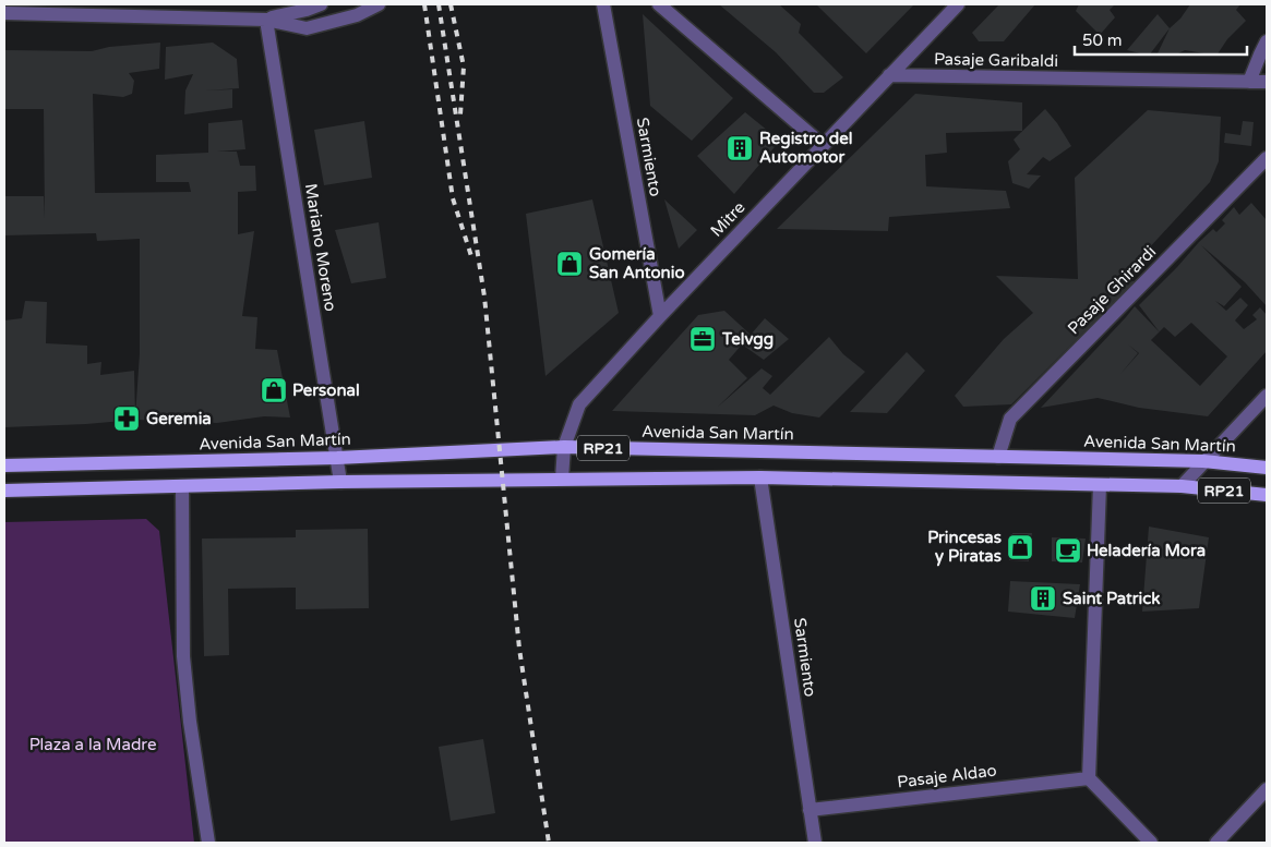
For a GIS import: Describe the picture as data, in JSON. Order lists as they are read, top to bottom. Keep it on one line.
{"streets":{"main road":["Avenida San Martín","RP21"],"street":["Pasaje Garibaldi","Sarmiento","Mitre","Mariano Moreno","Pasaje Ghirardi","Pasaje Aldao"]},"crossings":[["Pasaje Garibaldi","Mitre"],["Sarmiento","Mitre"],["Sarmiento","RP21"],["Sarmiento","Pasaje Aldao"],["Mitre","Avenida San Martín"],["Mitre","RP21"],["Mariano Moreno","Avenida San Martín"],["Mariano Moreno","RP21"],["Pasaje Ghirardi","Avenida San Martín"]],"parks":["Plaza a la Madre"],"places":{"building":["Registro del Automotor","Saint Patrick"],"shop":["Gomería San Antonio","Personal","Princesas y Piratas"],"office":["Telvgg"],"pharmacy":["Geremia"],"cafe":["Heladería Mora"]},"scale_bar":"50 m"}
